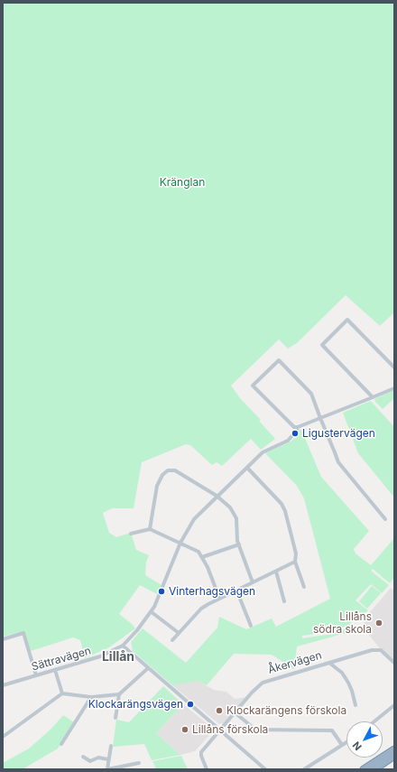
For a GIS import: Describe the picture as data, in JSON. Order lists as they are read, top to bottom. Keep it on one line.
{"streets":{"street":["Sättravägen","Åkervägen"]},"districts":["Lillån"],"parks":["Kränglan"],"places":["Ligustervägen","Vinterhagsvägen","Lillåns södra skola","Klockarängsvägen","Klockarängens förskola","Lillåns förskola"],"north":"bottom left"}
